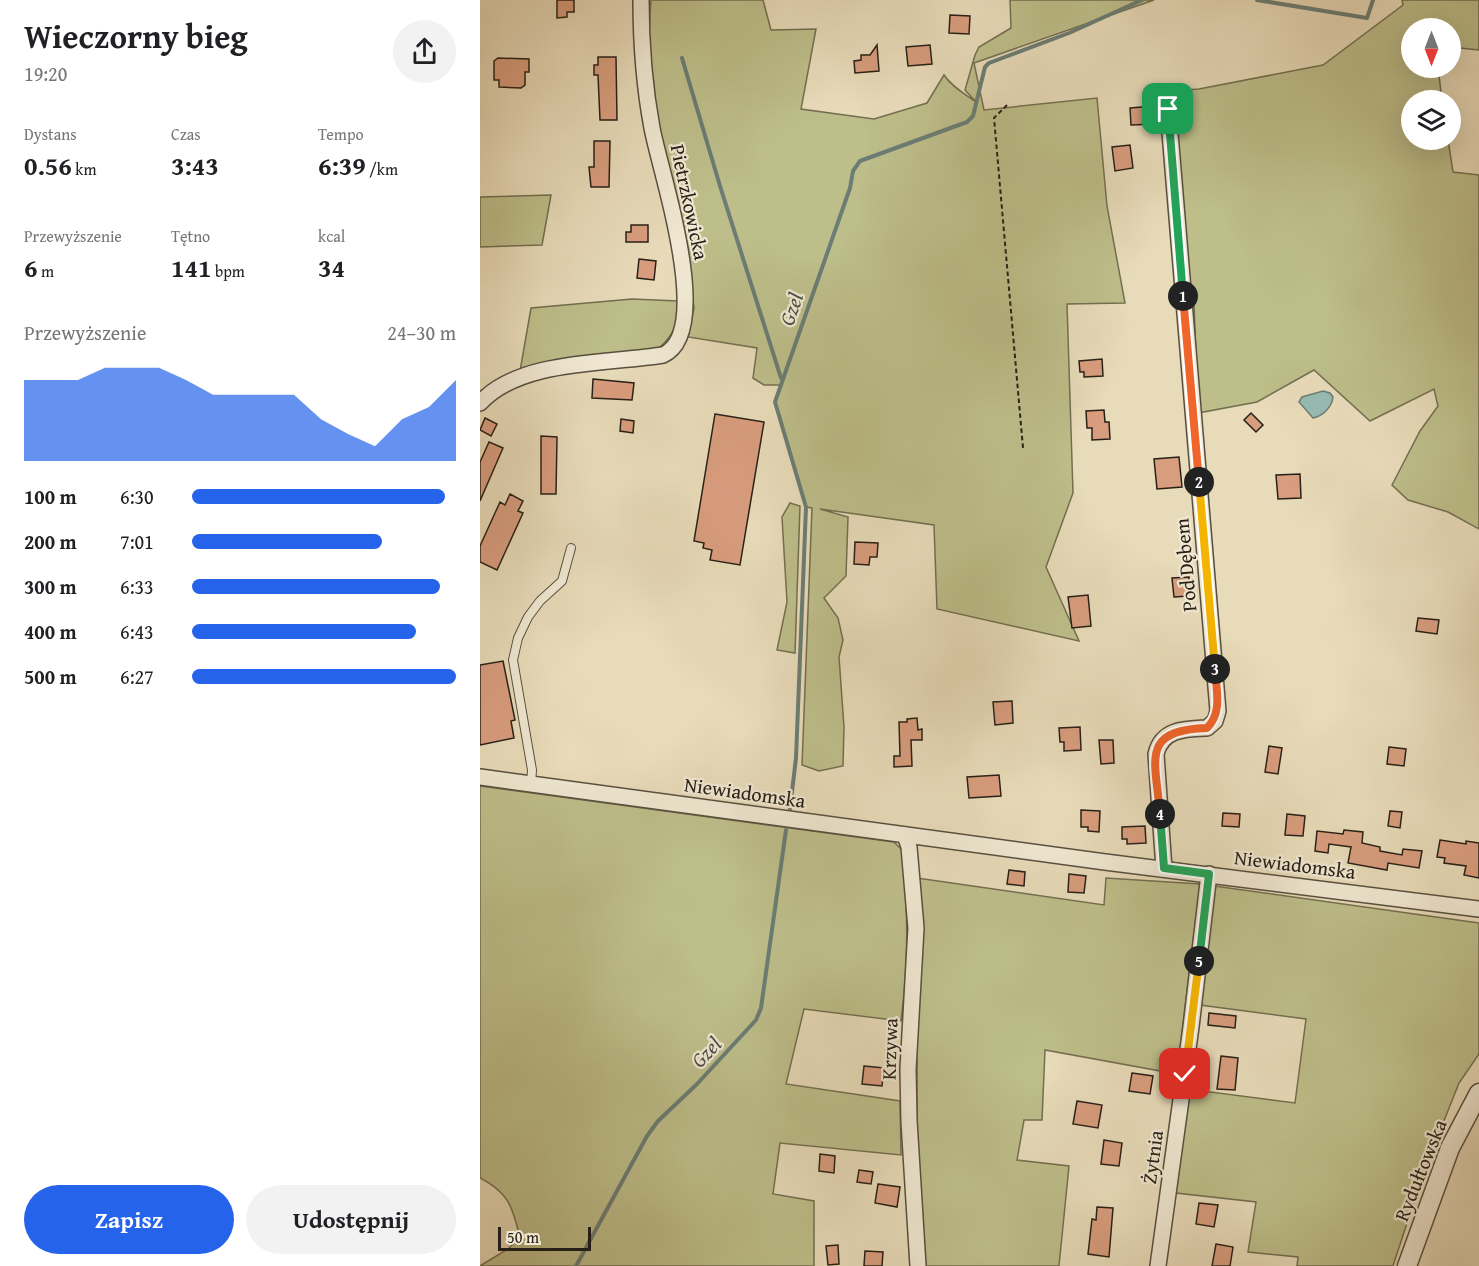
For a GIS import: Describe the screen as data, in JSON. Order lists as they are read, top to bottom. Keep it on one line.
{"streets":{"street":["Pietrzkowicka","Pod Dębem","Niewiadomska","Krzywa","Żytnia","Rydułtowska"]},"crossings":[["Pod Dębem","Niewiadomska"],["Niewiadomska","Krzywa"],["Niewiadomska","Żytnia"]],"water":["Gzel"],"scale_bar":"50 m","north":"bottom","page":{"heading":["Wieczorny bieg","19:20"],"stats":[["Dystans","0.56 km"],["Czas","3:43"],["Tempo","6:39 /km"],["Przewyższenie","6 m"],["Tętno","141 bpm"],["kcal","34"]],"pins":["1","2","3","4","5"],"chart":["Przewyższenie","24–30 m"],"list":[{"name":"100 m","note":"6:30"},{"name":"200 m","note":"7:01"},{"name":"300 m","note":"6:33"},{"name":"400 m","note":"6:43"},{"name":"500 m","note":"6:27"}],"buttons":["Zapisz","Udostępnij"],"scale":"50 m"}}
